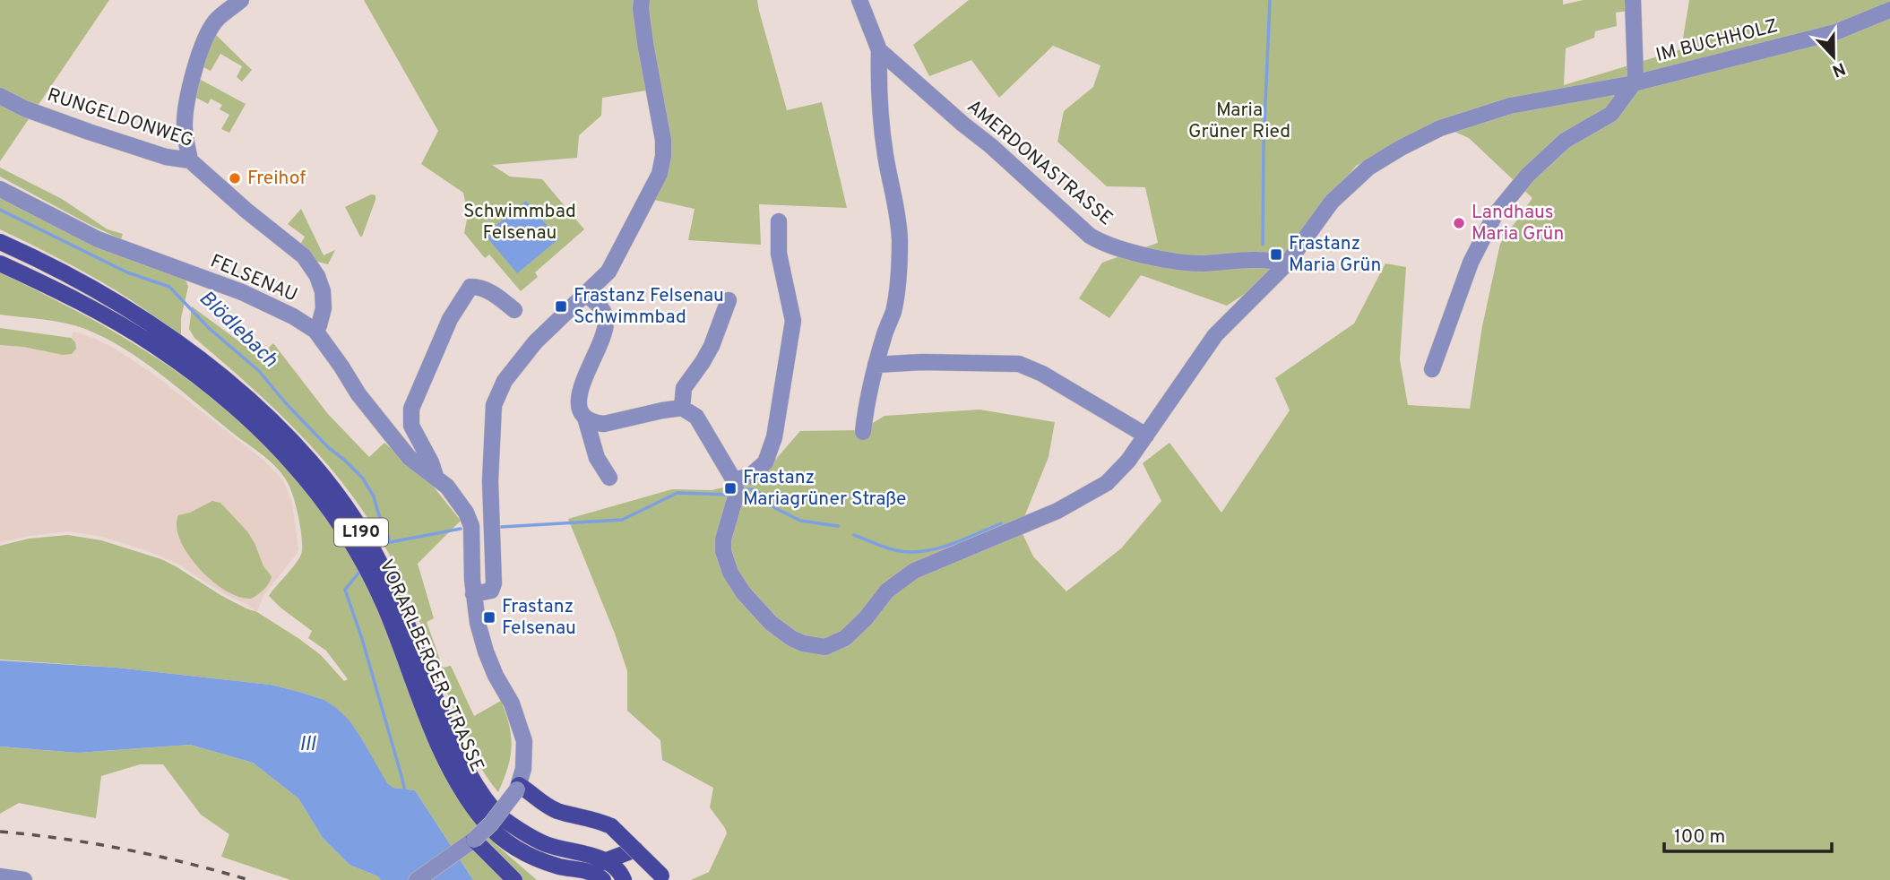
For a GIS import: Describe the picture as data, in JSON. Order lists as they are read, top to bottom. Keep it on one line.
{"streets":{"main road":["L190","VORARLBERGER STRASSE"],"street":["IM BUCHHOLZ","RUNGELDONWEG","AMERDONASTRASSE","FELSENAU"]},"crossings":[["RUNGELDONWEG","FELSENAU"]],"water":["Blödlebach","Ill"],"parks":["Maria Grüner Ried","Schwimmbad Felsenau"],"places":{"other":["Freihof","Landhaus Maria Grün"],"transit":["Frastanz Maria Grün","Frastanz Felsenau Schwimmbad","Frastanz Mariagrüner Straße","Frastanz Felsenau"]},"scale_bar":"100 m","north":"bottom"}
